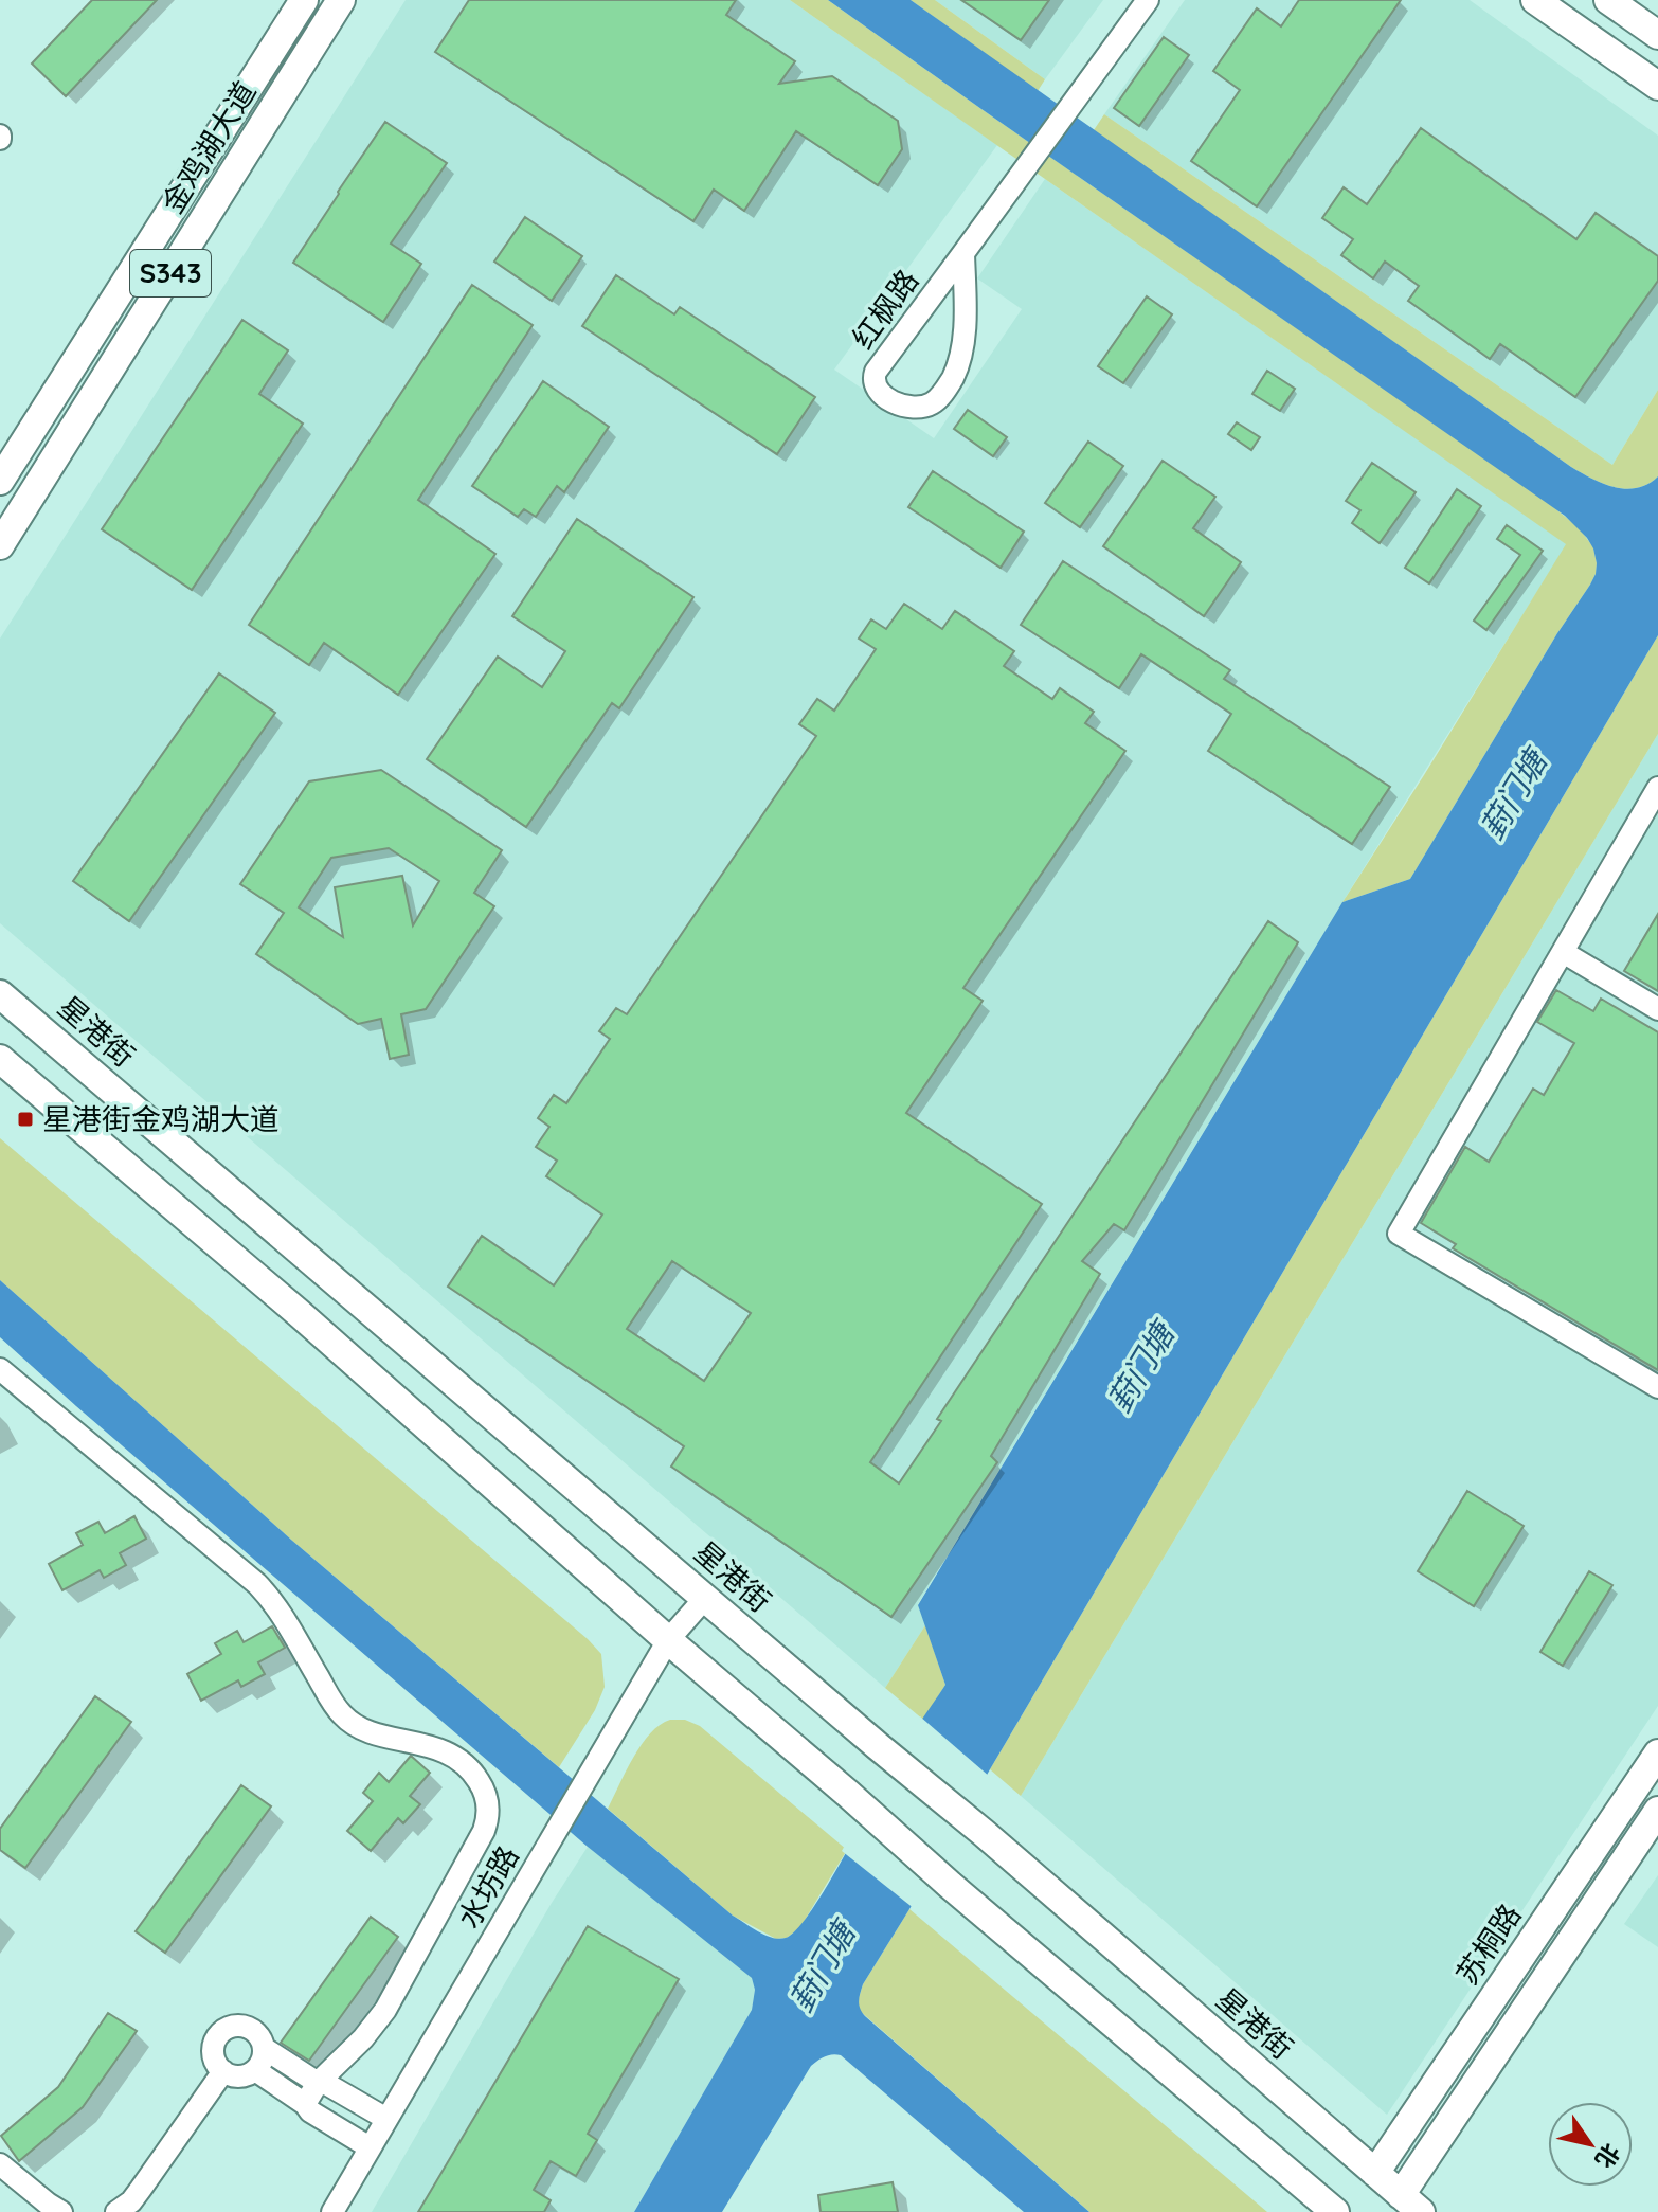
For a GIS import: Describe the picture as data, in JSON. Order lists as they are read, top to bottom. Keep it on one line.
{"streets":{"main road":["金鸡湖大道","S343","星港街","苏桐路"],"street":["红枫路","水坊路"]},"crossings":[["星港街","水坊路"],["星港街","苏桐路"]],"water":["葑门塘"],"places":{"transit":["星港街金鸡湖大道"]},"north":"bottom right"}
